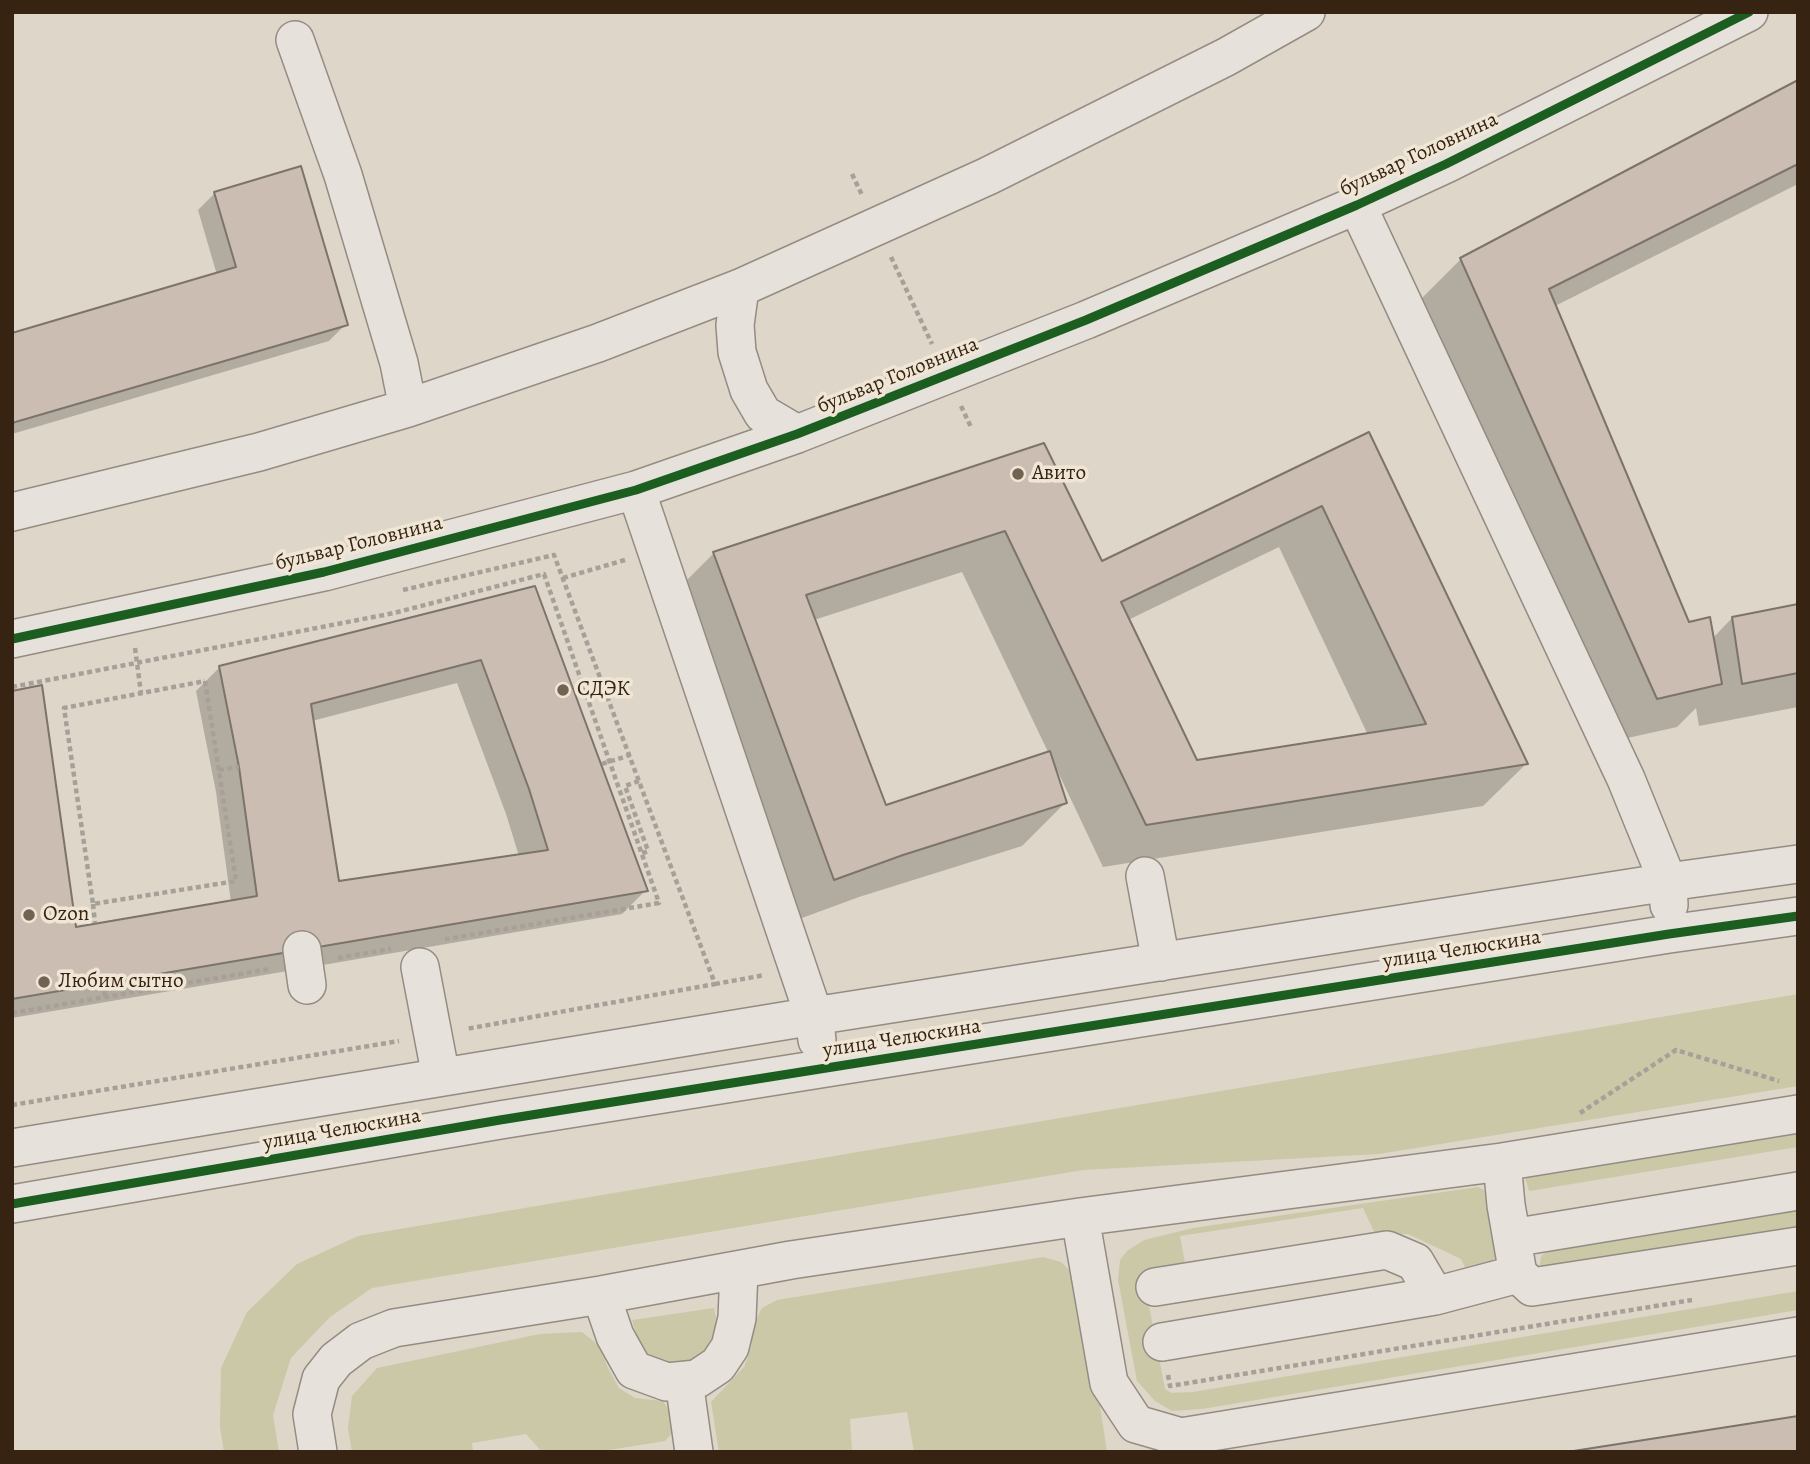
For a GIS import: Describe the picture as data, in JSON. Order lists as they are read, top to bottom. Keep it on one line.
{"streets":{"street":["бульвар Головнина","улица Челюскина"]},"places":["Авито","СДЭК","Ozon","Любим сытно"]}
